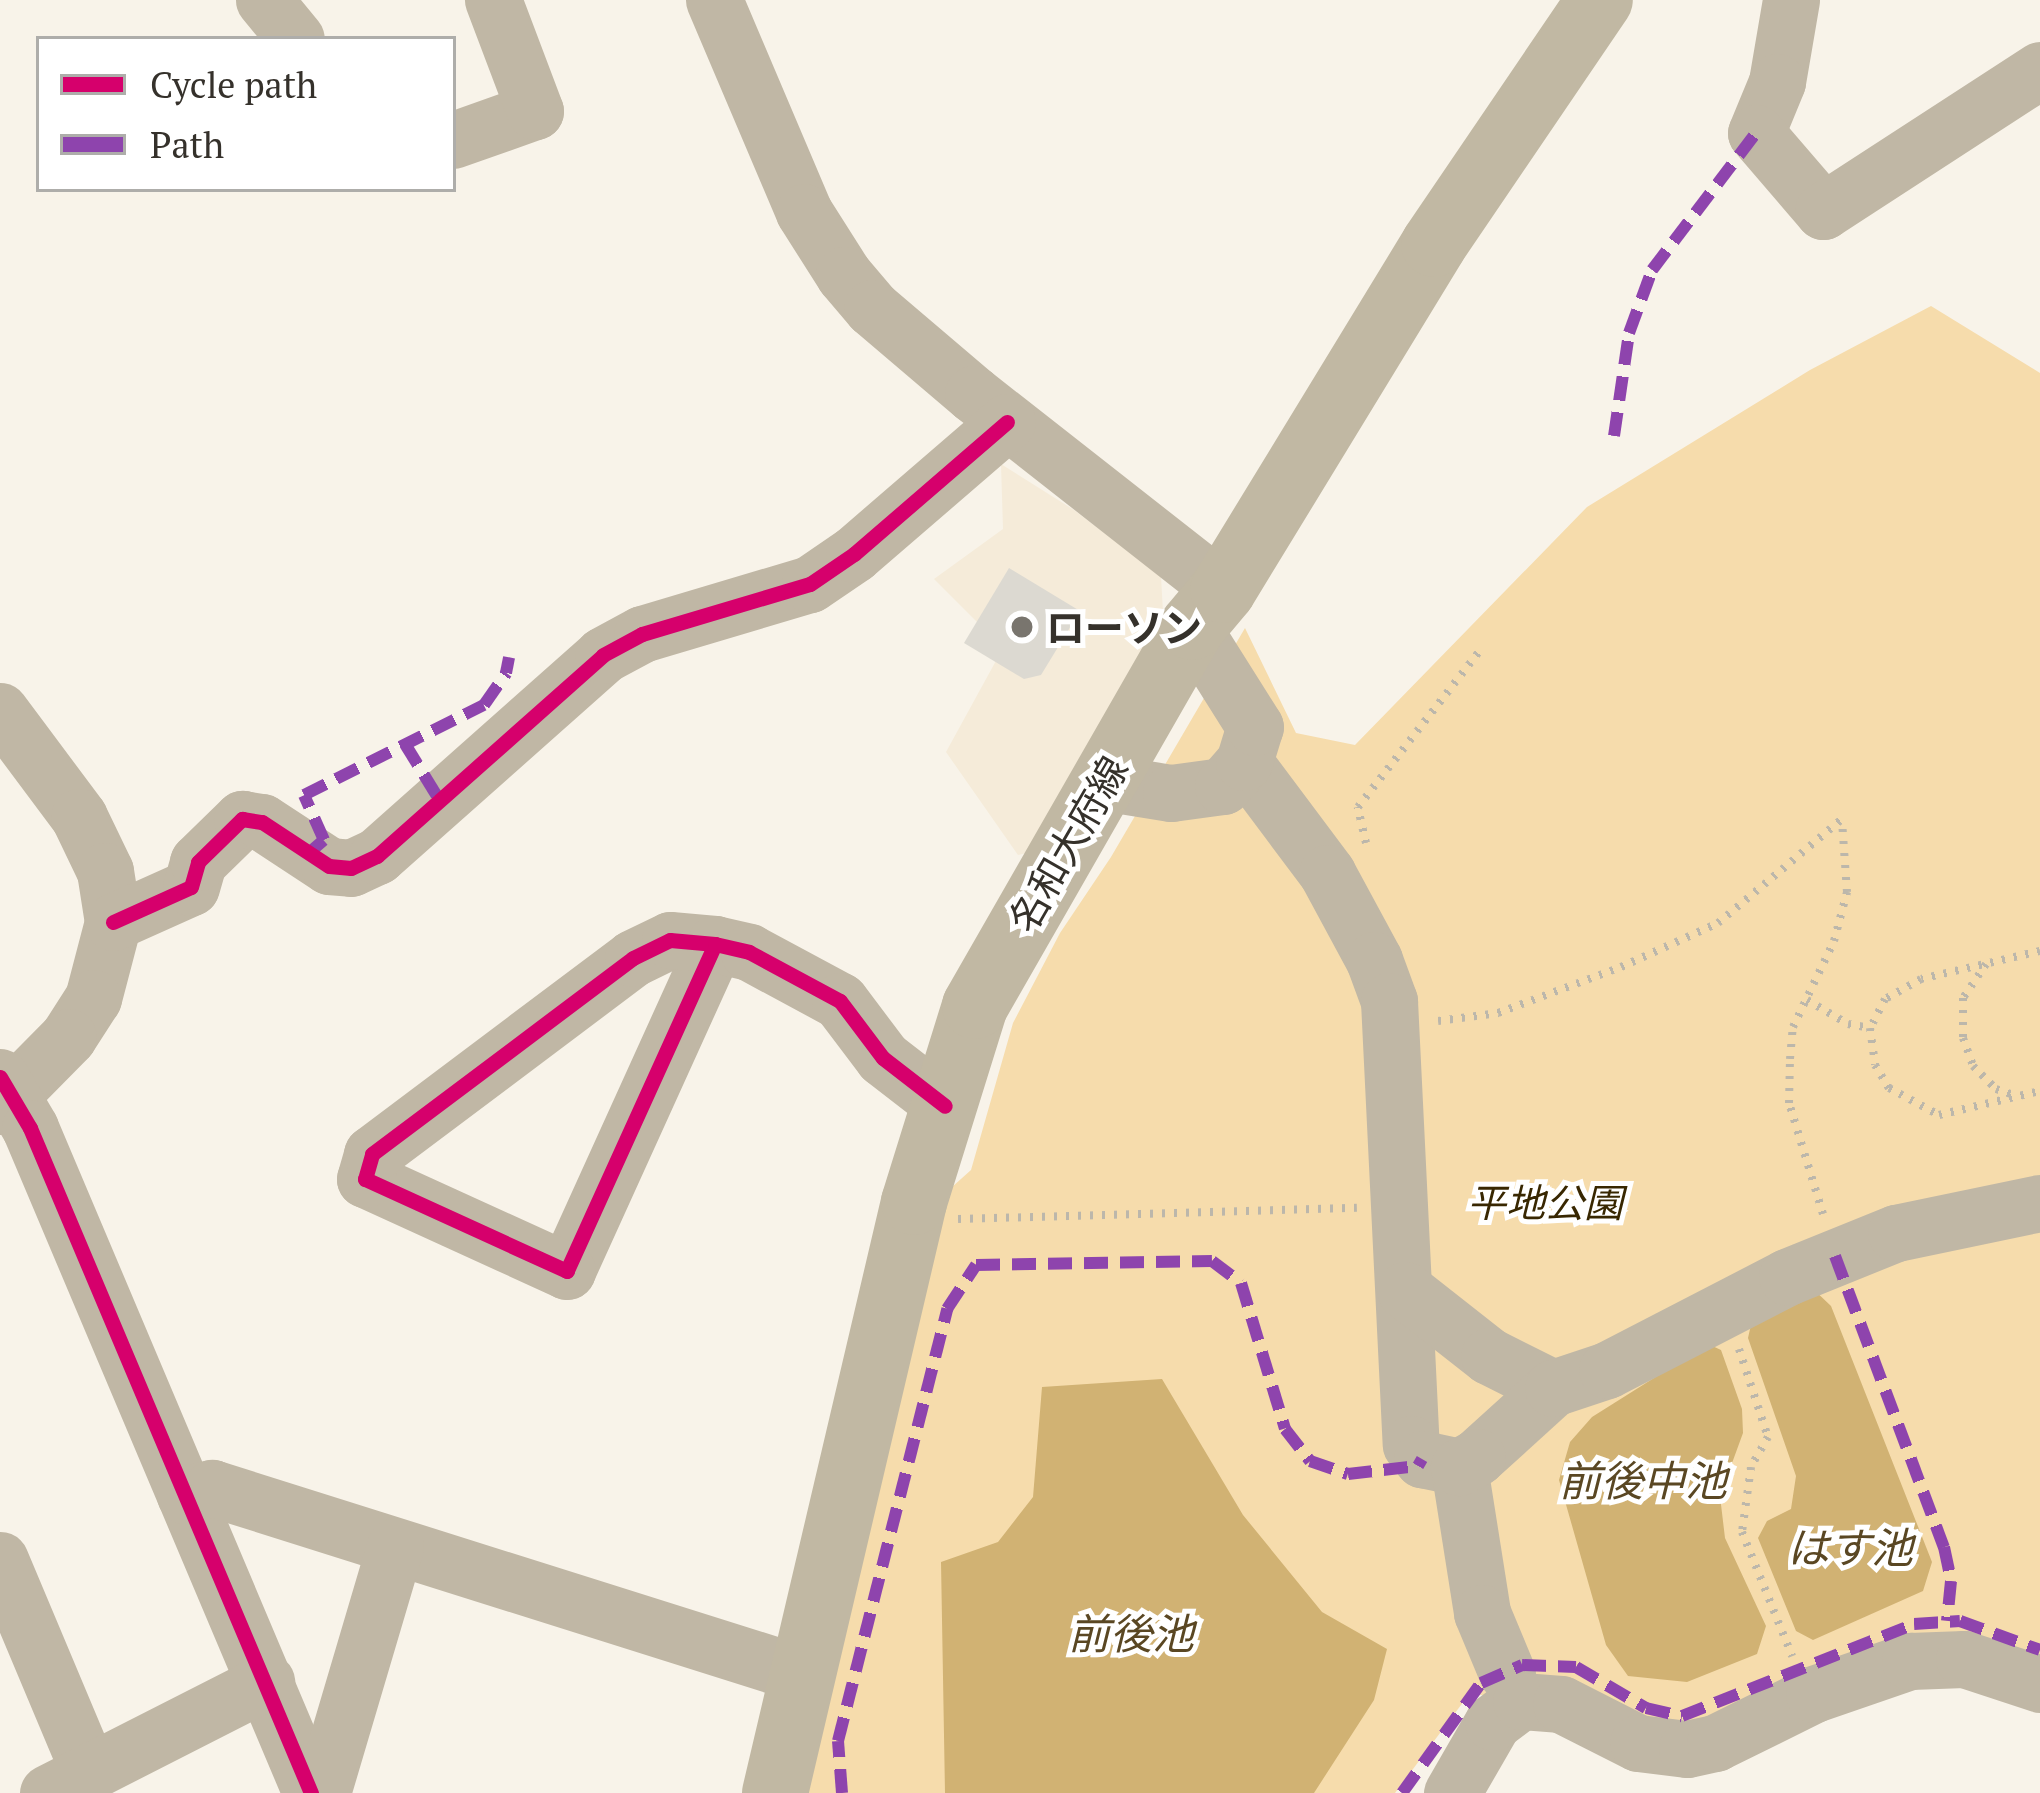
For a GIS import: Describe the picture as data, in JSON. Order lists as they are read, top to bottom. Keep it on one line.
{"streets":{"main road":["名和大府線"]},"water":["前後中池","はす池","前後池"],"parks":["平地公園"],"places":["ローソン"],"legend":["Cycle path","Path"]}
